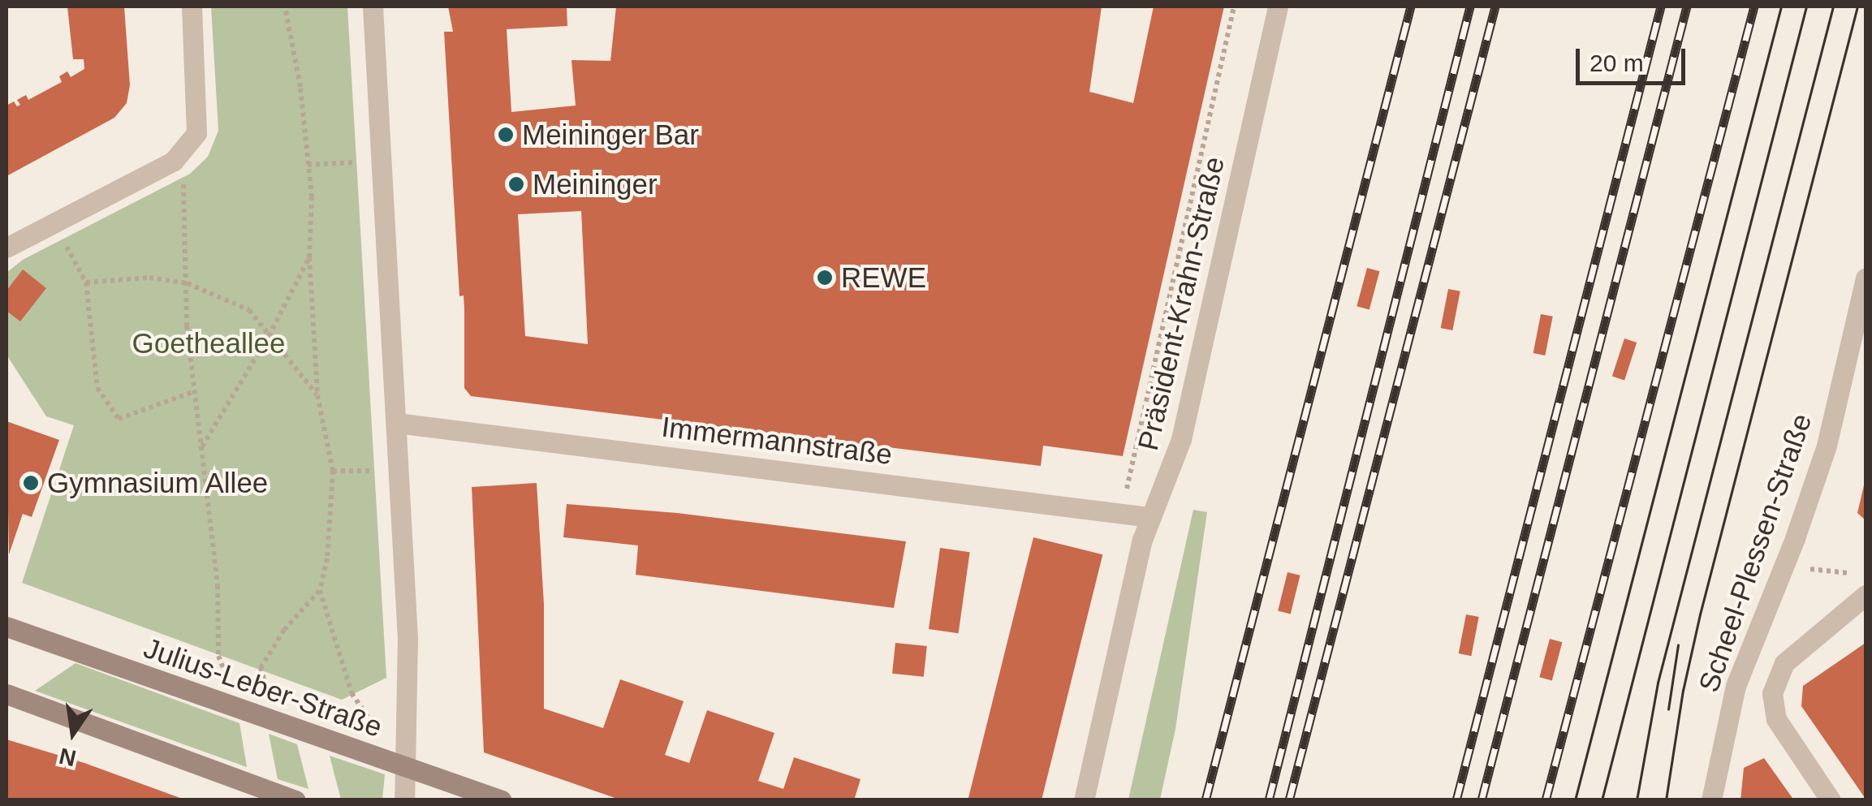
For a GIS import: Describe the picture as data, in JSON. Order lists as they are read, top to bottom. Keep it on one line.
{"streets":{"main road":["Julius-Leber-Straße"],"street":["Präsident-Krahn-Straße","Immermannstraße","Scheel-Plessen-Straße"]},"crossings":[["Präsident-Krahn-Straße","Immermannstraße"]],"parks":["Goetheallee"],"places":["Meininger Bar","Meininger","REWE","Gymnasium Allee"],"scale_bar":"20 m","north":"bottom"}
